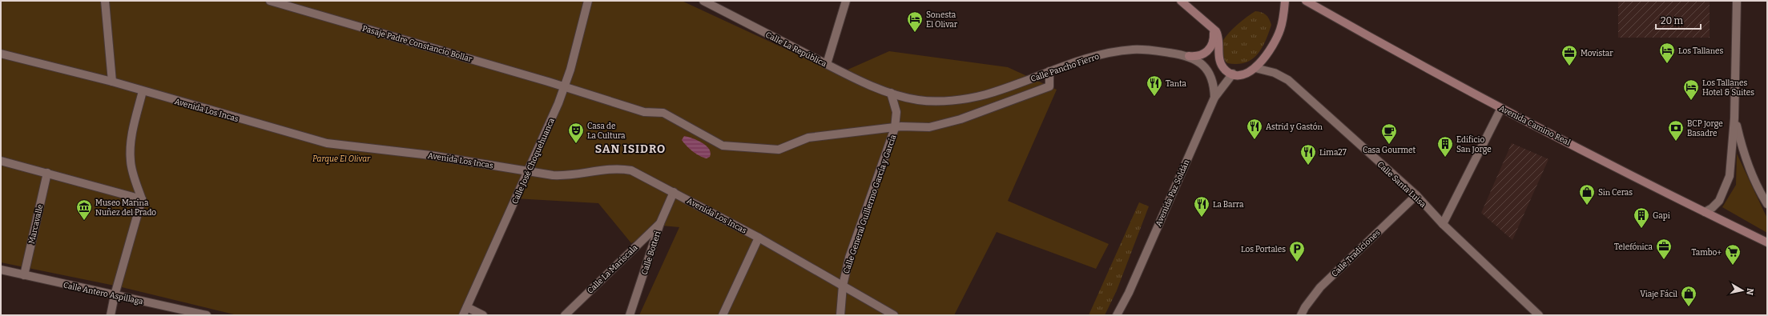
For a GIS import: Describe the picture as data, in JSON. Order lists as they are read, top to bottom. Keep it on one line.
{"streets":{"main road":["Avenida Camino Real"],"street":["Pasaje Padre Constancio Bollar","Calle La República","Calle Pancho Fierro","Avenida Los Incas","Calle José Choquehuanca","Calle Santa Luisa","Avenida Paz Soldán","Calle General Guillermo García y García","Marcavalle","Calle Botteri","Calle Tradiciones","Calle La Mariscala","Calle Antero Aspillaga"]},"crossings":[["Pasaje Padre Constancio Bollar","Calle Pancho Fierro"],["Pasaje Padre Constancio Bollar","Calle José Choquehuanca"],["Pasaje Padre Constancio Bollar","Calle General Guillermo García y García"],["Calle La República","Calle Pancho Fierro"],["Calle La República","Calle General Guillermo García y García"],["Calle Pancho Fierro","Avenida Paz Soldán"],["Calle Pancho Fierro","Calle General Guillermo García y García"],["Avenida Los Incas","Calle José Choquehuanca"],["Avenida Los Incas","Calle General Guillermo García y García"],["Avenida Los Incas","Calle Botteri"],["Calle Santa Luisa","Calle Tradiciones"],["Marcavalle","Calle Antero Aspillaga"],["Calle Botteri","Calle La Mariscala"]],"districts":["SAN ISIDRO"],"parks":["Parque El Olivar"],"places":{"hotel":["Sonesta El Olivar","Los Tallanes","Los Tallanes Hotel & Suites"],"office":["Movistar","Telefónica"],"restaurant":["Tanta","Astrid y Gastón","Lima27","La Barra"],"bank":["BCP Jorge Basadre"],"theatre":["Casa de La Cultura"],"cafe":["Casa Gourmet"],"building":["Edificio San Jorge","Gapi"],"shop":["Sin Ceras","Viaje Fácil"],"museum":["Museo Marina Nuñez del Prado"],"parking":["Los Portales"],"supermarket":["Tambo+"]},"scale_bar":"20 m","north":"right"}
